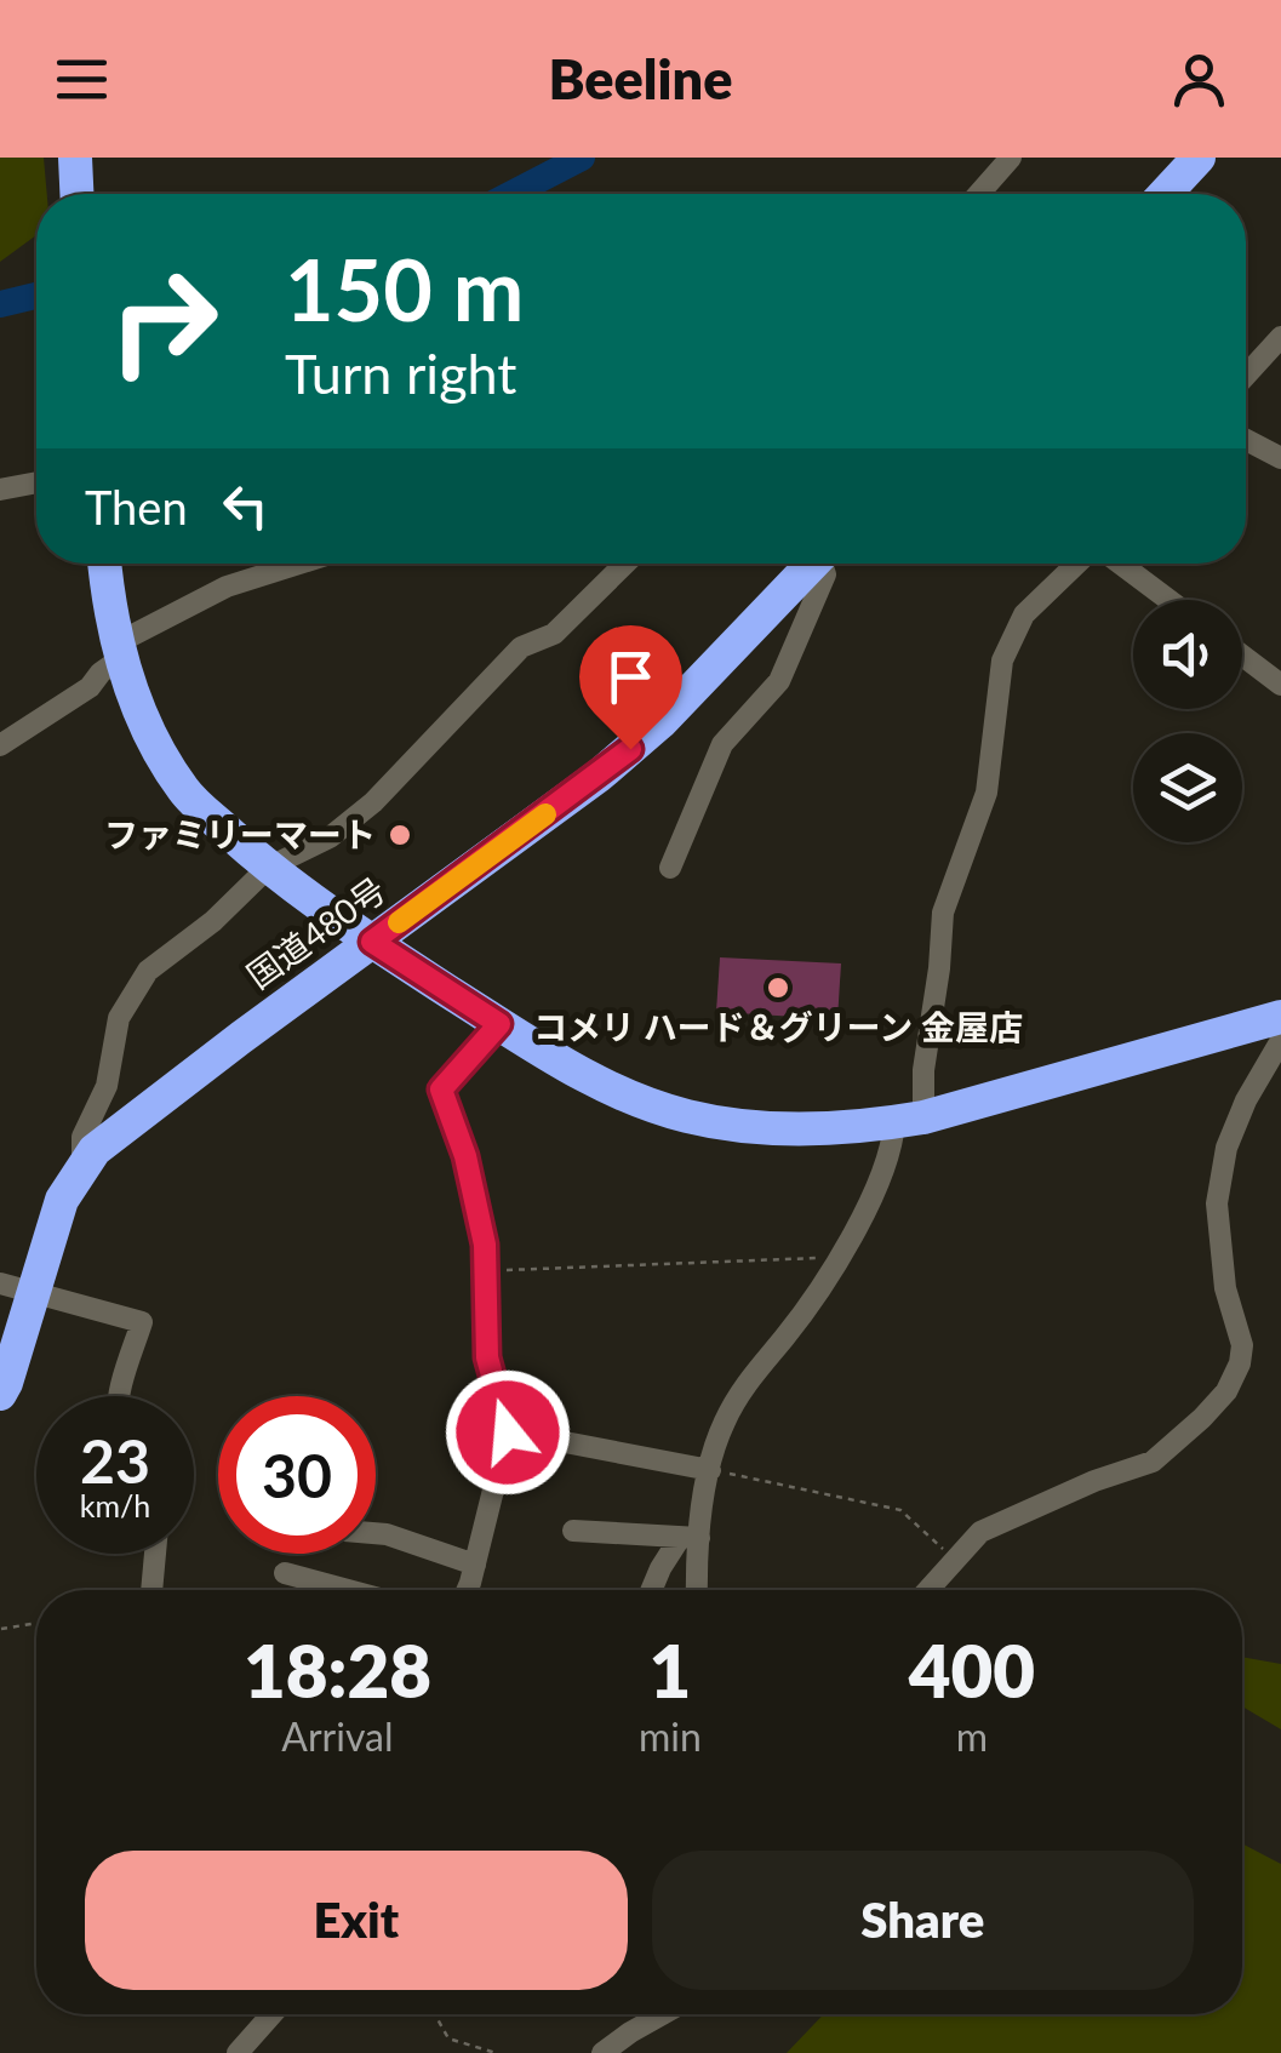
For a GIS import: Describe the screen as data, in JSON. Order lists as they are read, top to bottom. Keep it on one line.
{"streets":{"highway":["国道480号"]},"places":["ファミリーマート","コメリ ハード＆グリーン 金屋店"],"page":{"header":"Beeline","turn":["150 m","Turn right"],"then":"Then","speed":"23 km/h","limit":"30","eta":["18:28","Arrival","1","min","400","m"],"buttons":["Exit","Share"]}}
